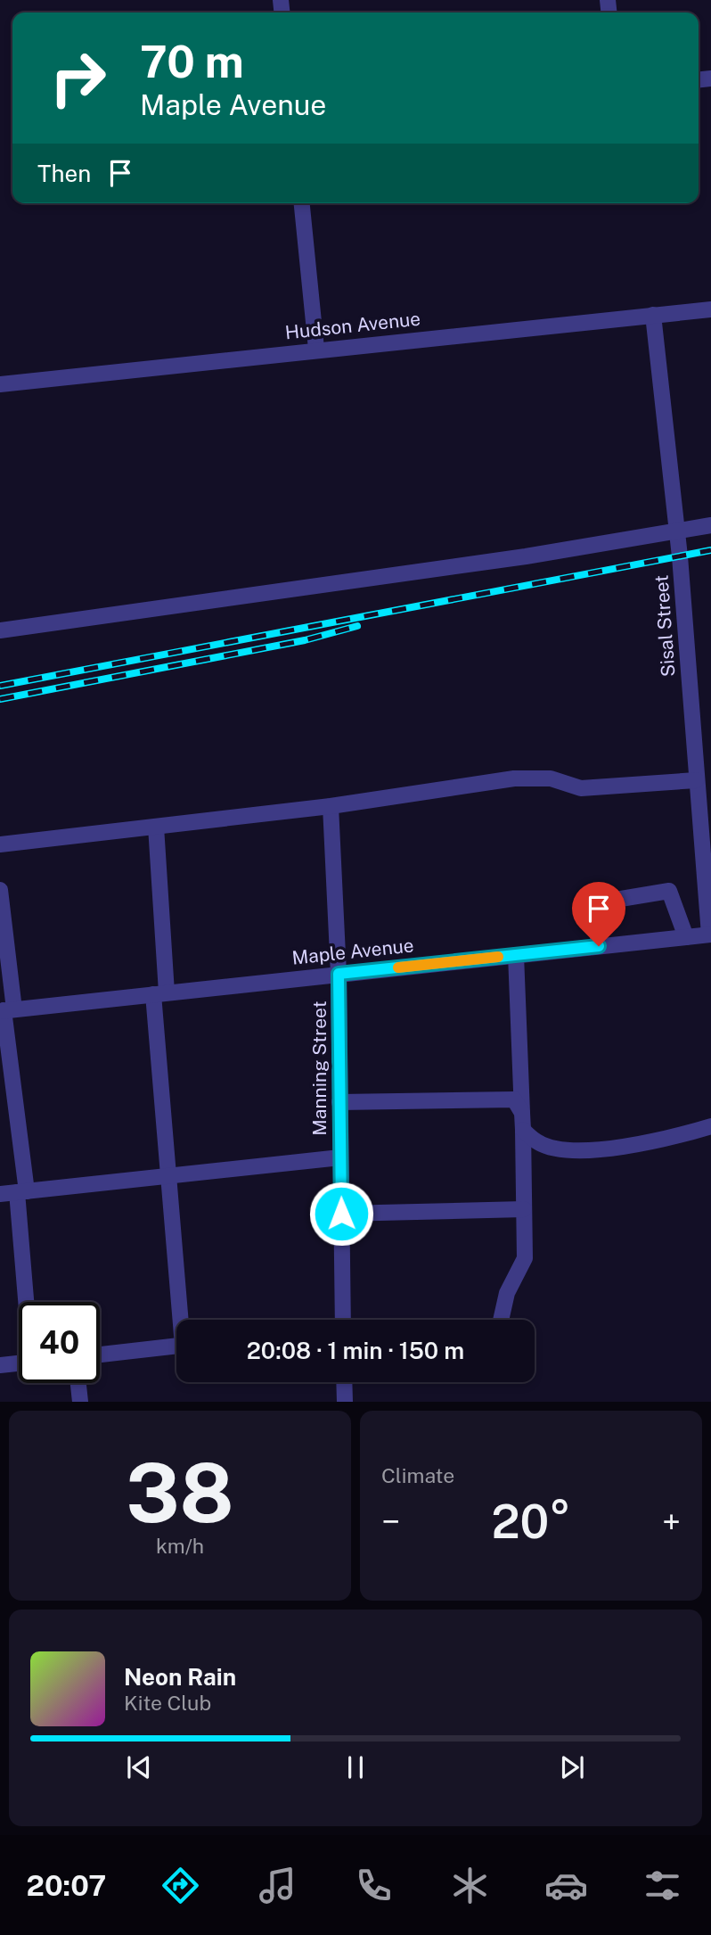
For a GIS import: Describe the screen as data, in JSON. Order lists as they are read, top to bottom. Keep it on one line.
{"streets":{"street":["Hudson Avenue","Sisal Street","Maple Avenue","Manning Street"]},"crossings":[["Hudson Avenue","Sisal Street"],["Sisal Street","Maple Avenue"],["Maple Avenue","Manning Street"]],"page":{"turn":["70 m","Maple Avenue"],"then":"Then","limit":"40","trip":"20:08 · 1 min · 150 m","tile":[["38","km/h"],"Climate"],"heat":["−","20°","+"],"song":["Neon Rain","Kite Club"],"tabs":"20:07"}}
